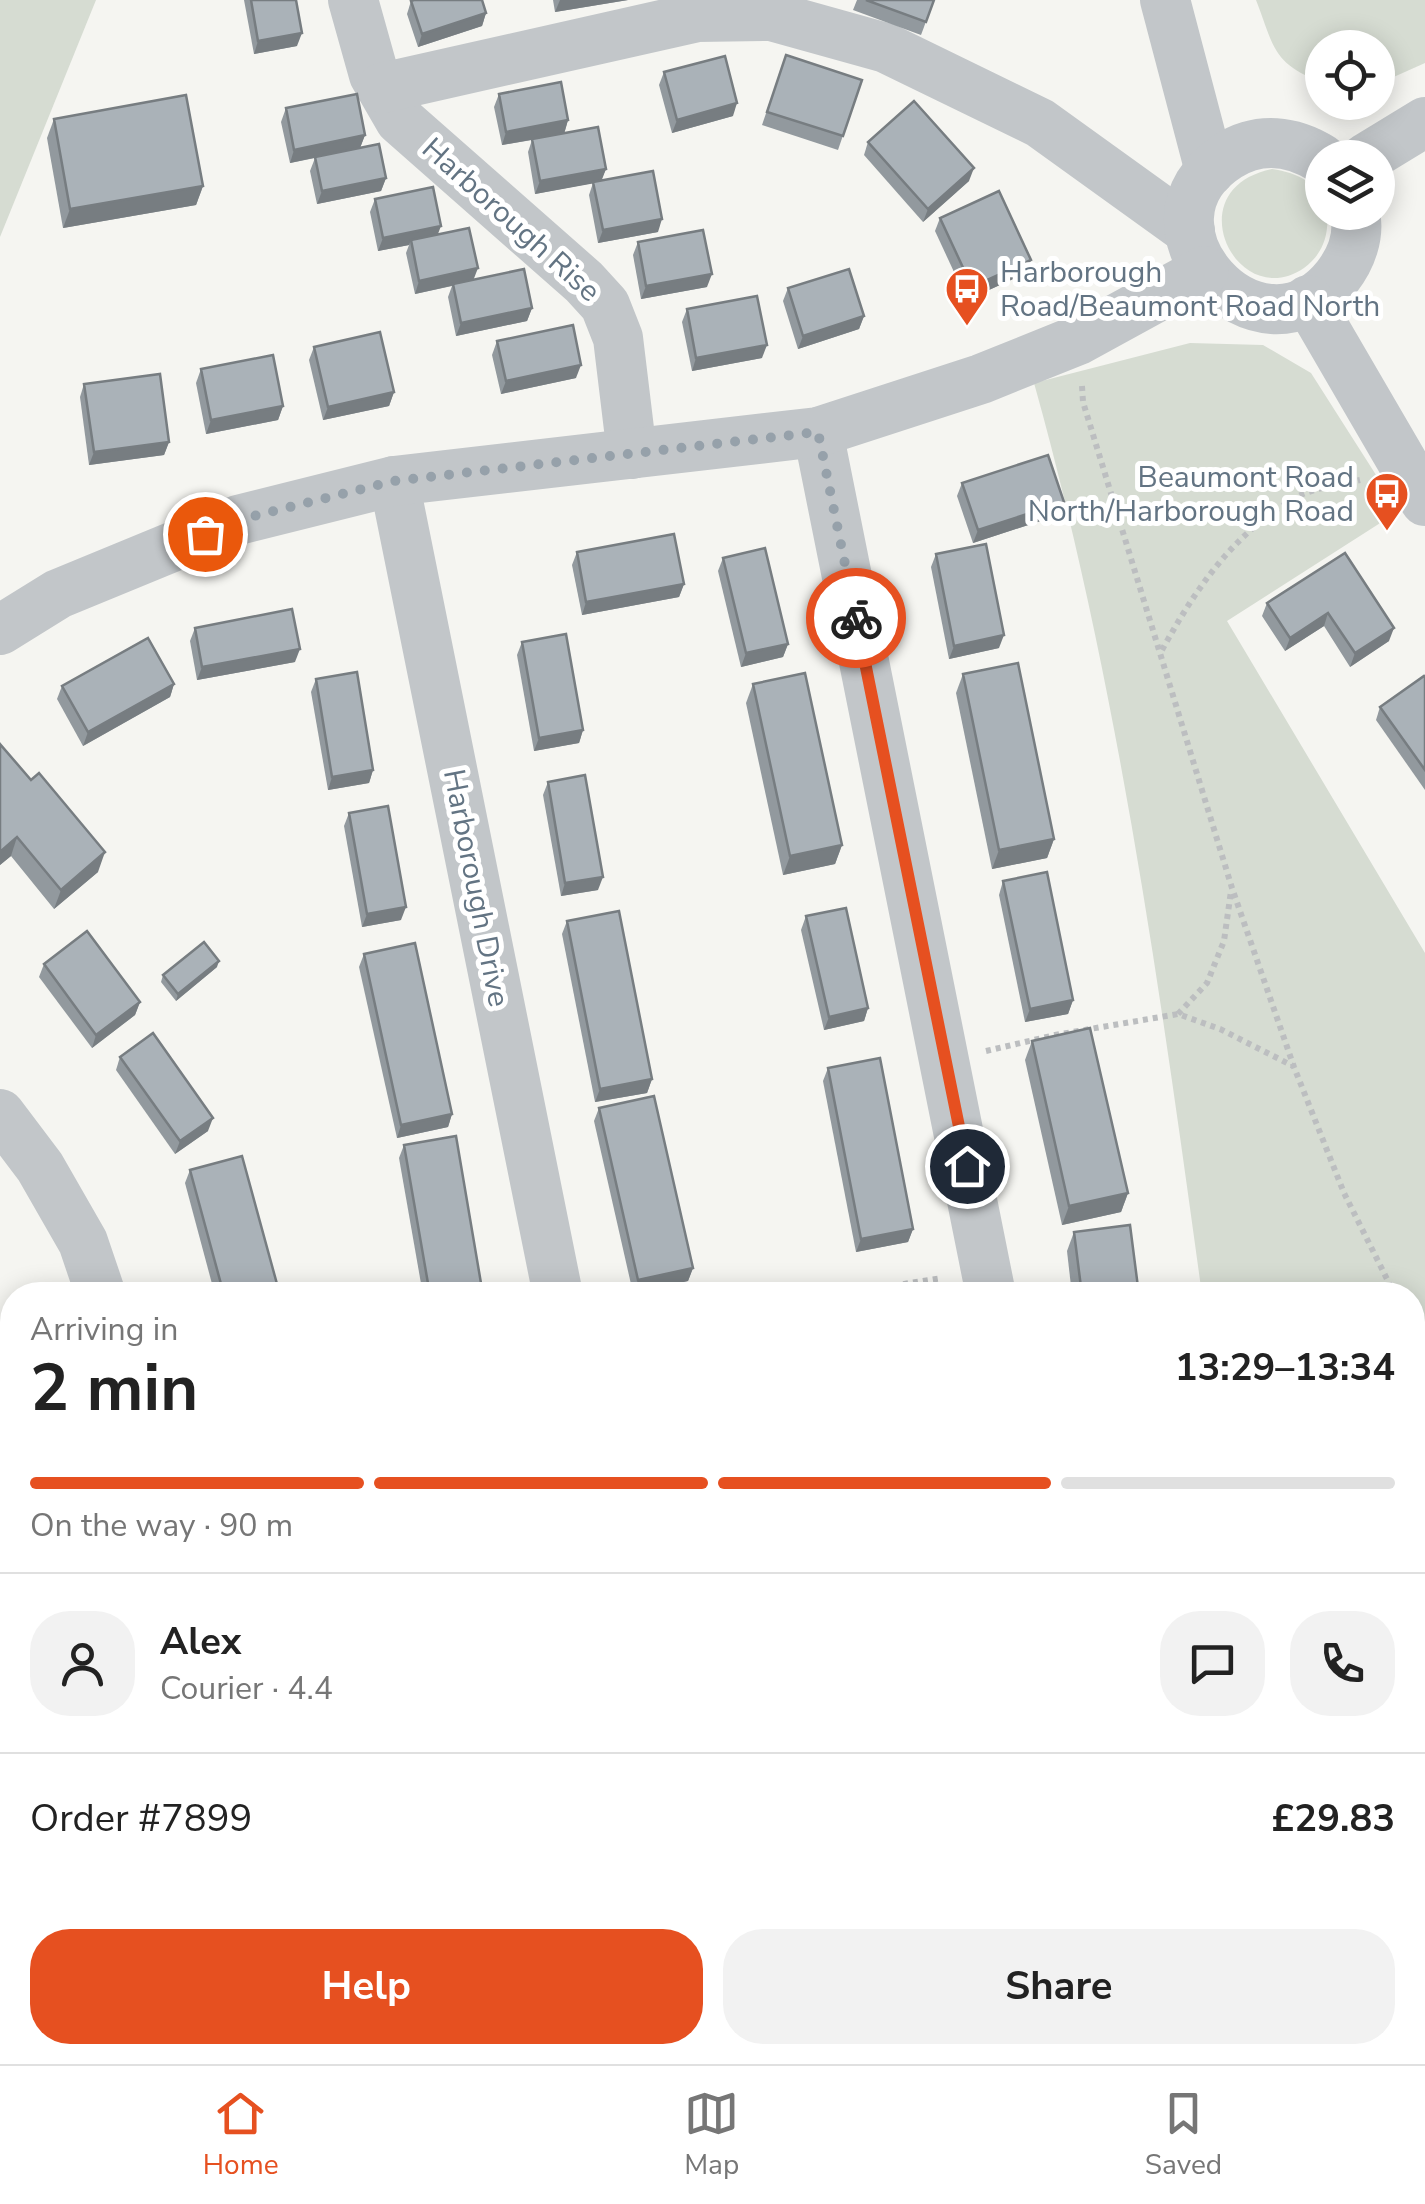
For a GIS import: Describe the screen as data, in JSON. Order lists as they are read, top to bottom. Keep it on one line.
{"streets":{"street":["Harborough Rise","Harborough Drive"]},"places":{"bus stop":["Harborough Road/Beaumont Road North","Beaumont Road North/Harborough Road"]},"page":{"heading":["2 min","Arriving in","13:29–13:34"],"panel":["Alex","Courier · 4.4","Order #7899","£29.83"],"bar":"On the way · 90 m","buttons":["Help","Share"],"tabs":["Home","Map","Saved"]}}
